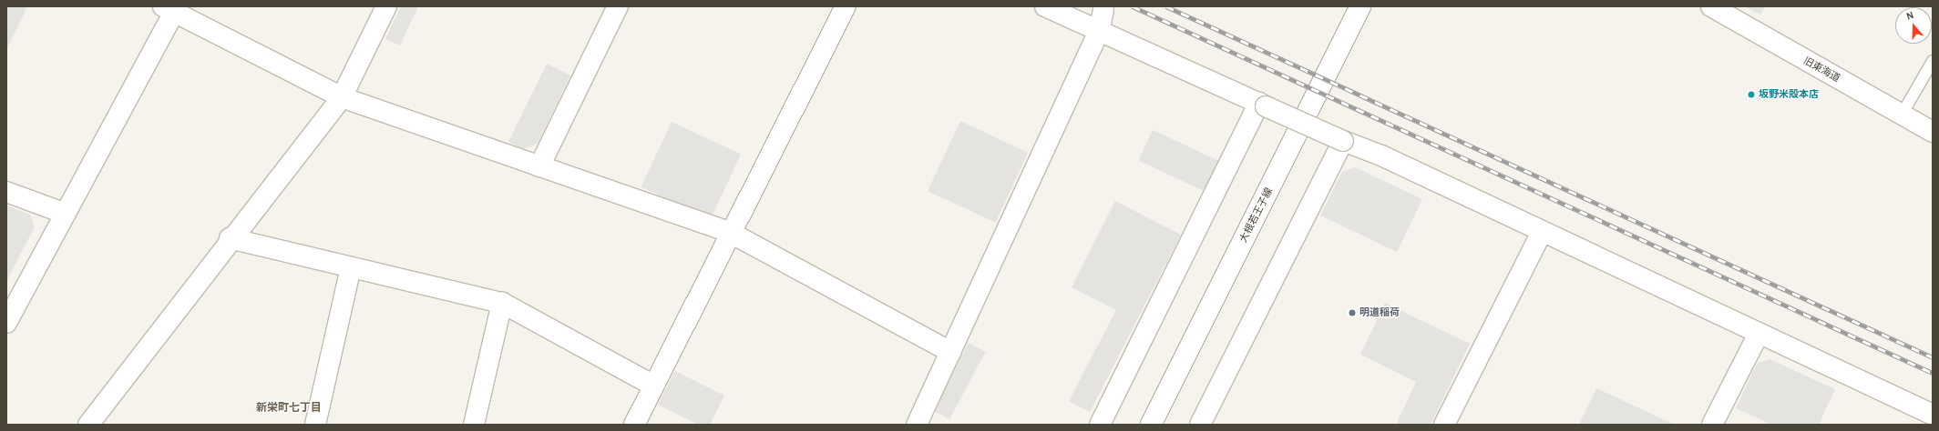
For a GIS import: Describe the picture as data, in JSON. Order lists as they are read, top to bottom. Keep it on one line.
{"streets":{"street":["旧東海道","大根若王子線"]},"districts":["新栄町七丁目"],"places":["坂野米殻本店","明道稲荷"],"north":"top"}
